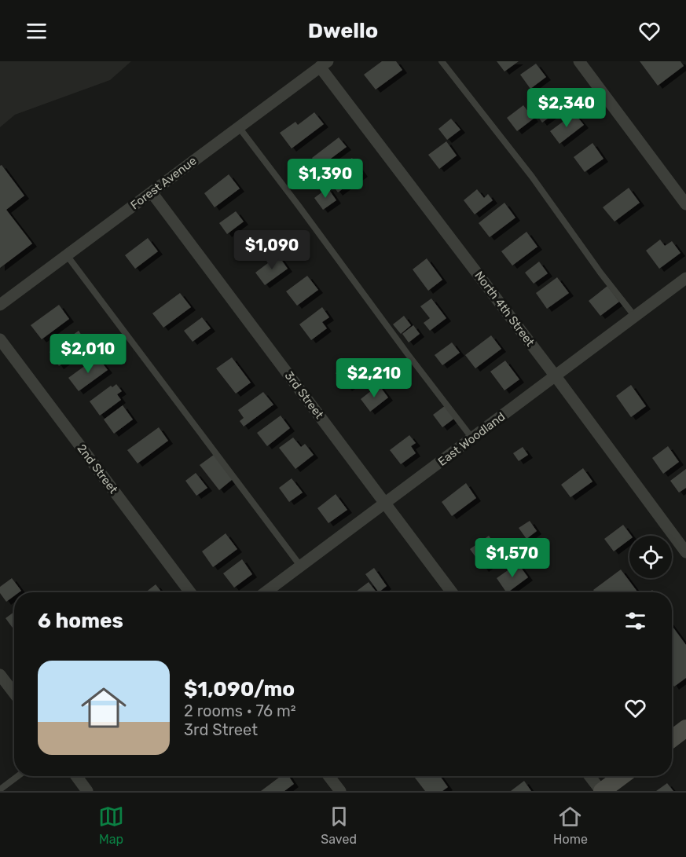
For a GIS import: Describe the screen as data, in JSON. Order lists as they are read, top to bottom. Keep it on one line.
{"streets":{"street":["Forest Avenue","North 4th Street","3rd Street","East Woodland","2nd Street"]},"crossings":[["Forest Avenue","North 4th Street"],["Forest Avenue","3rd Street"],["North 4th Street","East Woodland"],["3rd Street","East Woodland"]],"page":{"header":"Dwello","price":["$2,340","$1,390","$1,090","$2,010","$2,210","$1,570"],"heading":"6 homes","list":[{"name":"$1,090/mo","note":"2 rooms · 76 m² · 3rd Street"}],"tabs":["Map","Saved","Home"]}}
